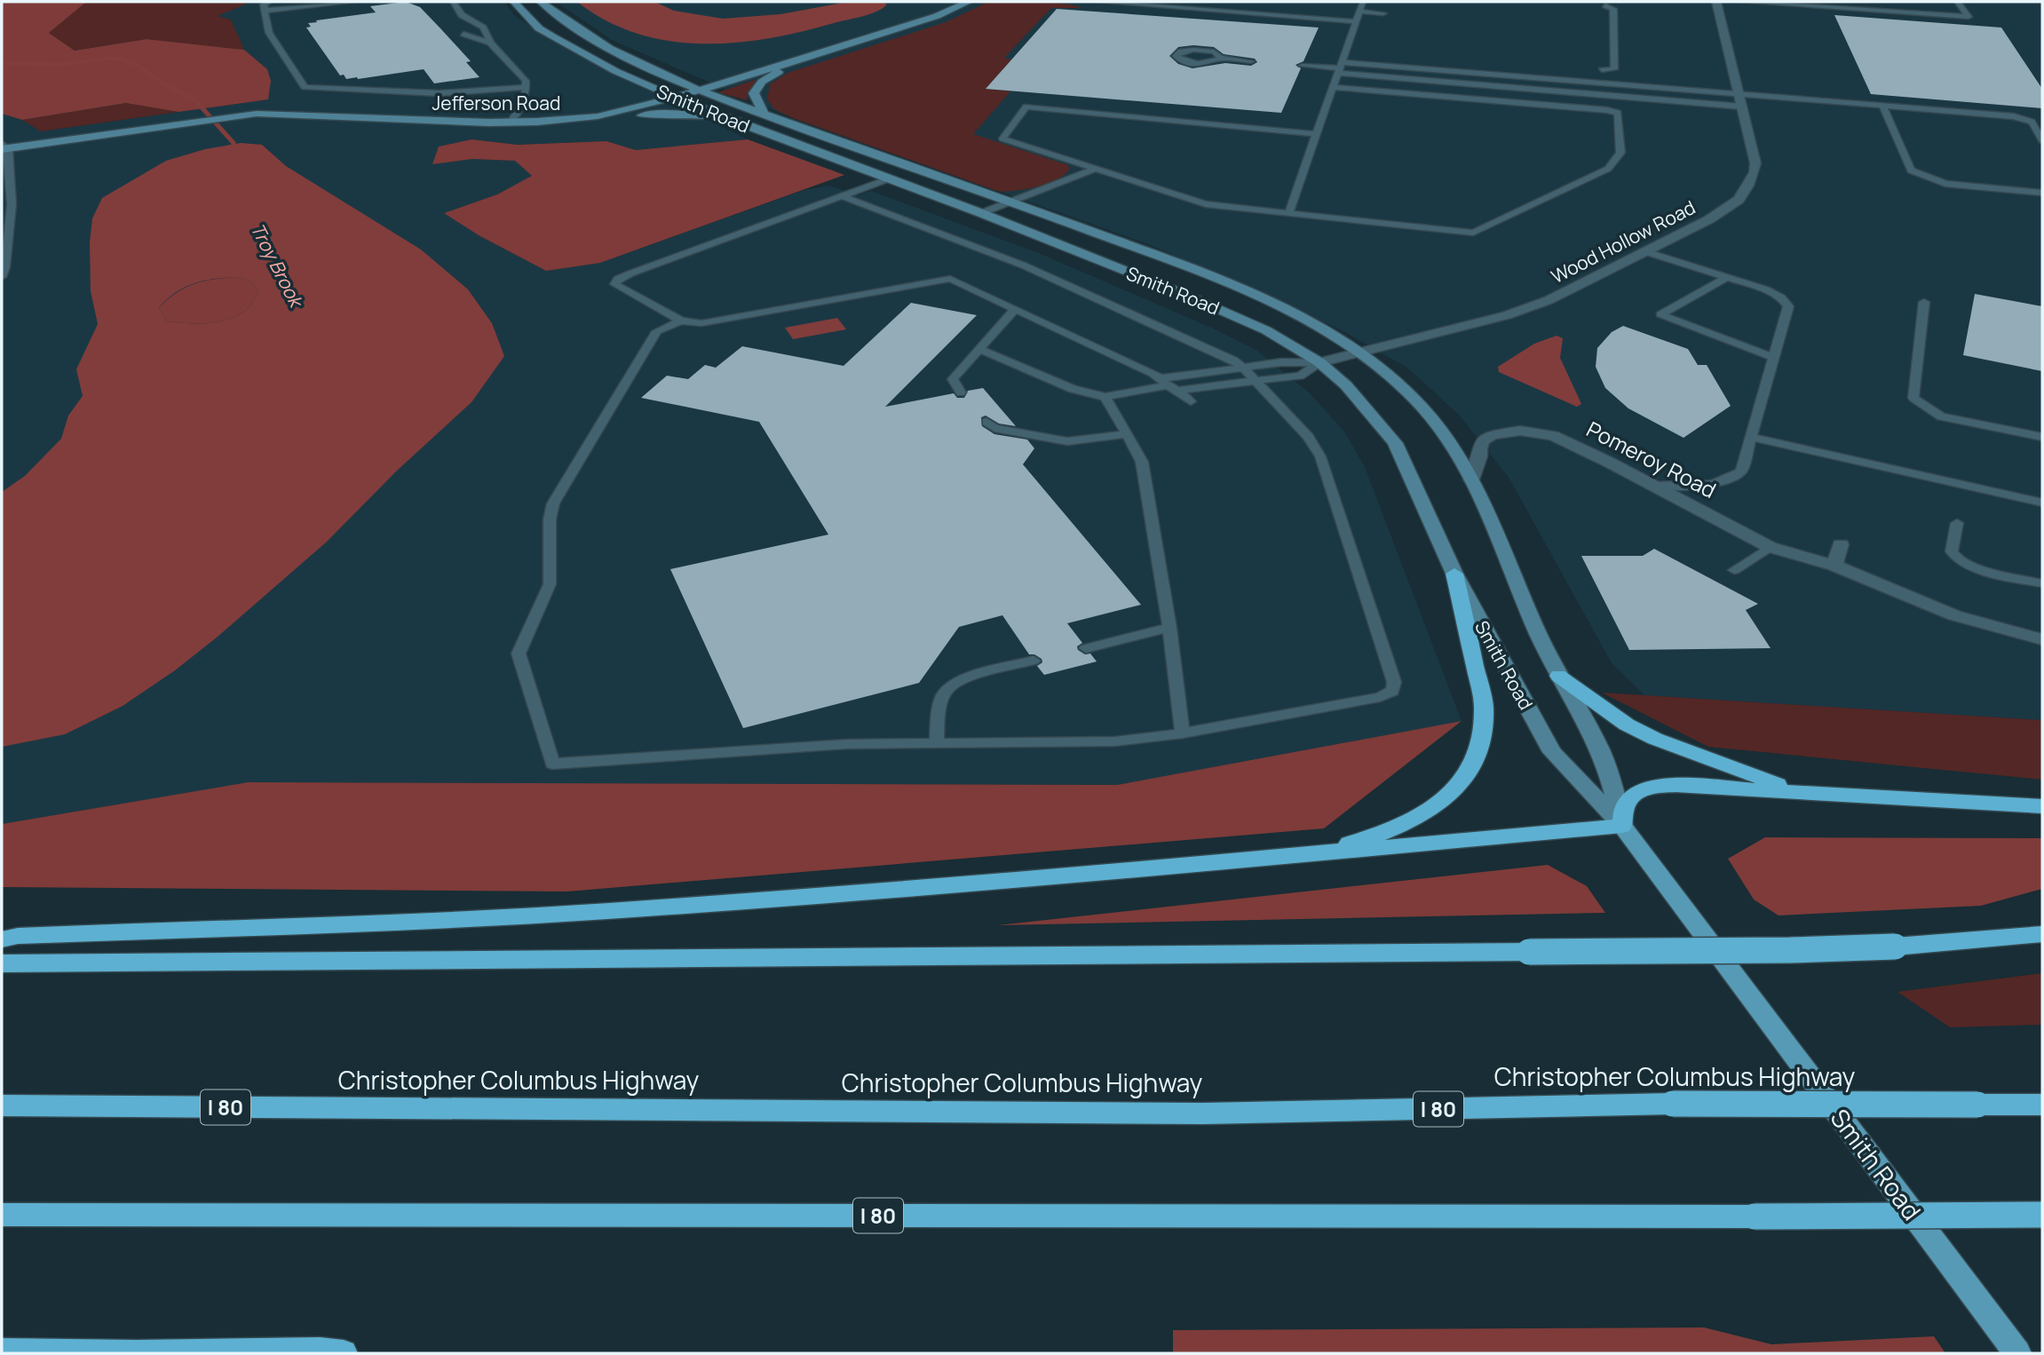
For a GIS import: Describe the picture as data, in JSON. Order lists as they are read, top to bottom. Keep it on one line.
{"streets":{"highway":["Christopher Columbus Highway","I 80"],"main road":["Jefferson Road","Smith Road"],"street":["Wood Hollow Road","Pomeroy Road"]},"crossings":[["Jefferson Road","Smith Road"],["Smith Road","Wood Hollow Road"],["Smith Road","Pomeroy Road"]],"water":["Troy Brook"]}
